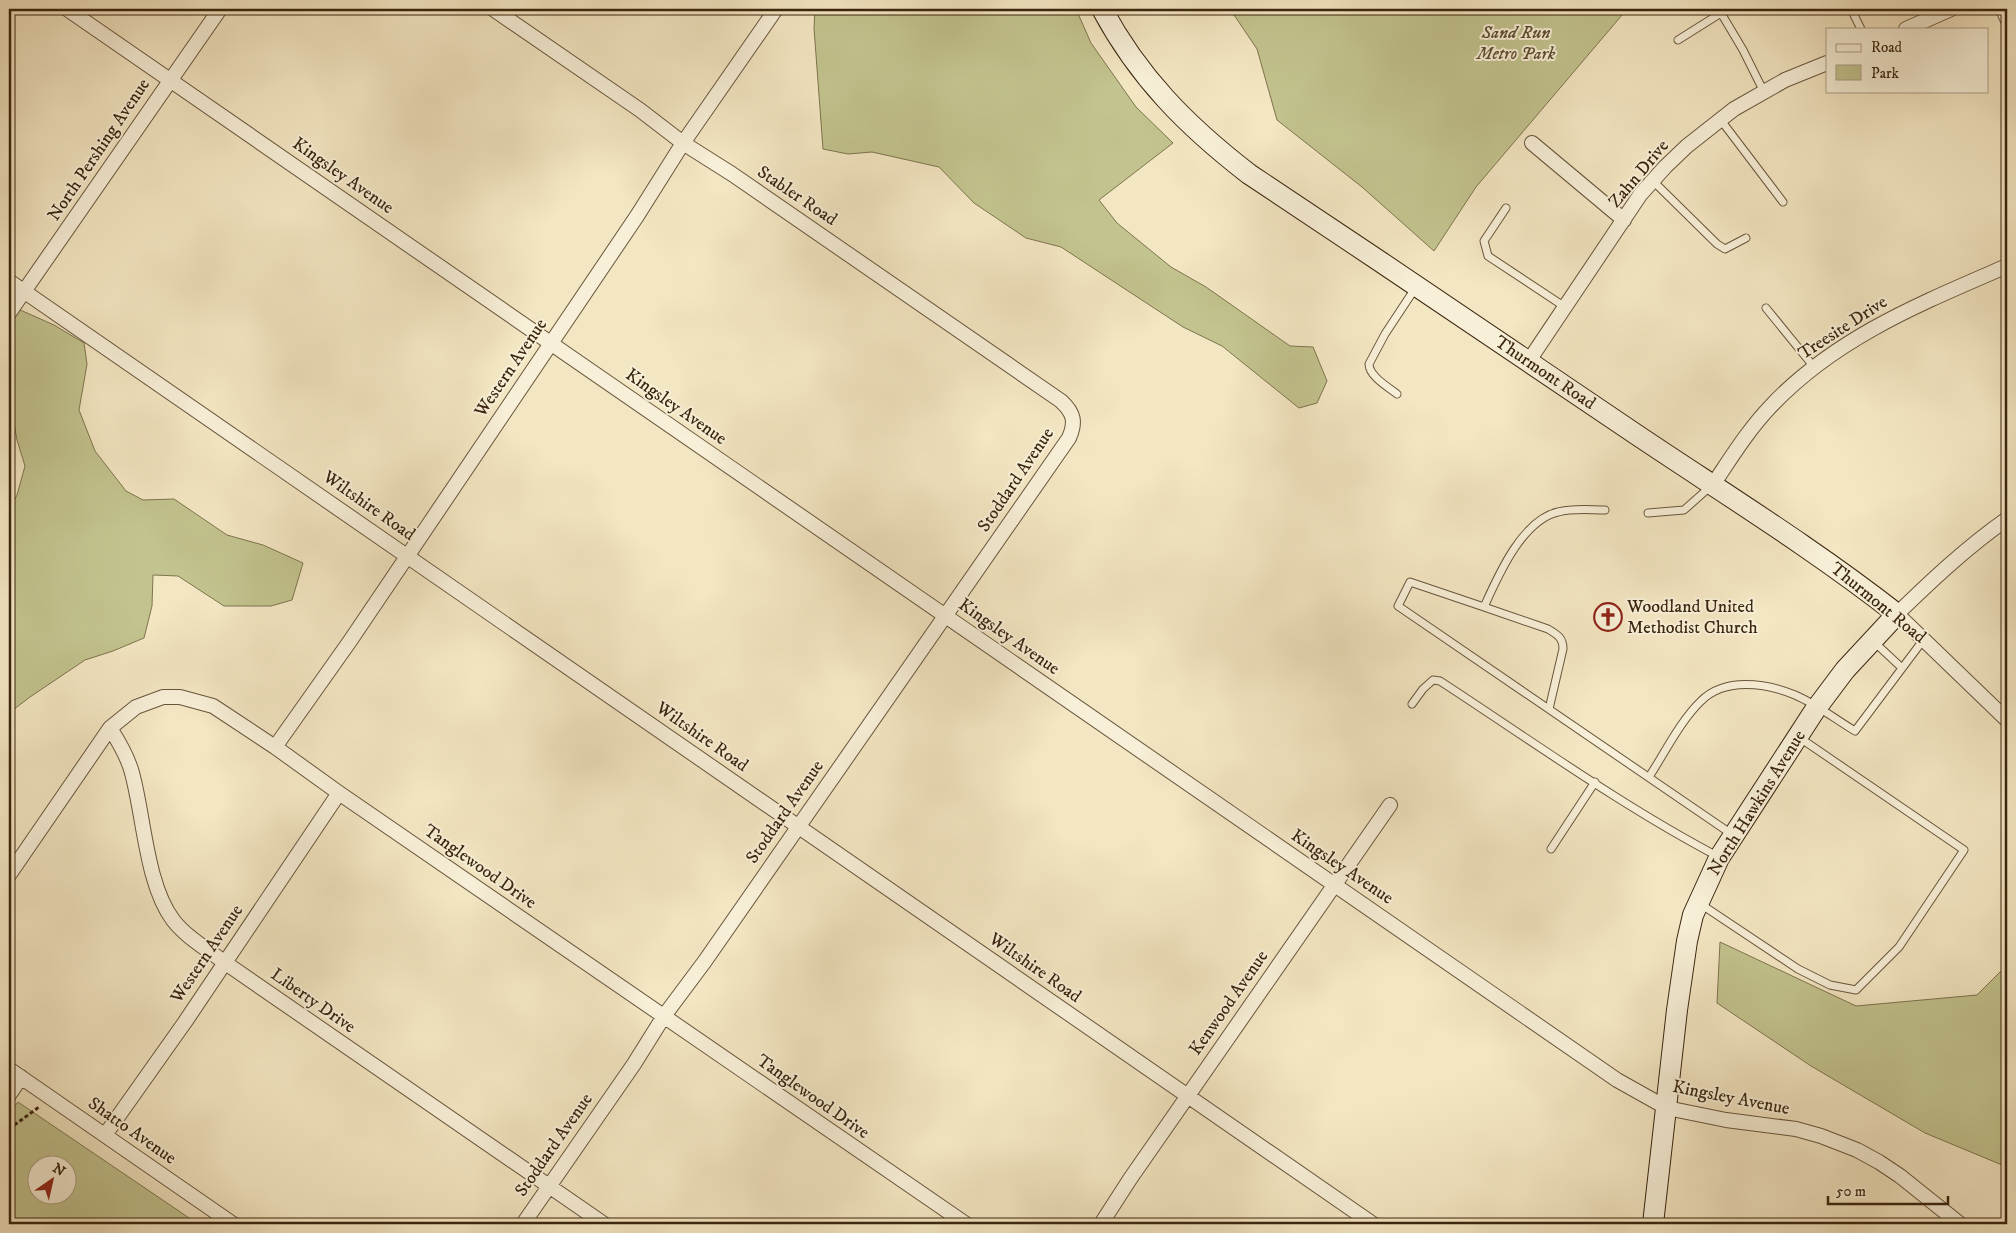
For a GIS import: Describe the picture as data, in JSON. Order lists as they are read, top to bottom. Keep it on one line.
{"streets":{"street":["North Pershing Avenue","Zahn Drive","Kingsley Avenue","Stabler Road","Treesite Drive","Western Avenue","Thurmont Road","Stoddard Avenue","Wiltshire Road","North Hawkins Avenue","Tanglewood Drive","Liberty Drive","Kenwood Avenue","Shatto Avenue"]},"crossings":[["North Pershing Avenue","Kingsley Avenue"],["North Pershing Avenue","Wiltshire Road"],["Zahn Drive","Thurmont Road"],["Kingsley Avenue","Western Avenue"],["Kingsley Avenue","Stoddard Avenue"],["Kingsley Avenue","North Hawkins Avenue"],["Kingsley Avenue","Kenwood Avenue"],["Stabler Road","Western Avenue"],["Stabler Road","Stoddard Avenue"],["Treesite Drive","Thurmont Road"],["Western Avenue","Wiltshire Road"],["Western Avenue","Tanglewood Drive"],["Western Avenue","Liberty Drive"],["Western Avenue","Shatto Avenue"],["Thurmont Road","North Hawkins Avenue"],["Stoddard Avenue","Wiltshire Road"],["Stoddard Avenue","Tanglewood Drive"],["Stoddard Avenue","Liberty Drive"],["Wiltshire Road","Kenwood Avenue"],["Tanglewood Drive","Liberty Drive"]],"parks":["Sand Run Metro Park"],"places":{"church":["Woodland United Methodist Church"]},"legend":["Road","Park"],"scale_bar":"50 m","north":"top right"}
